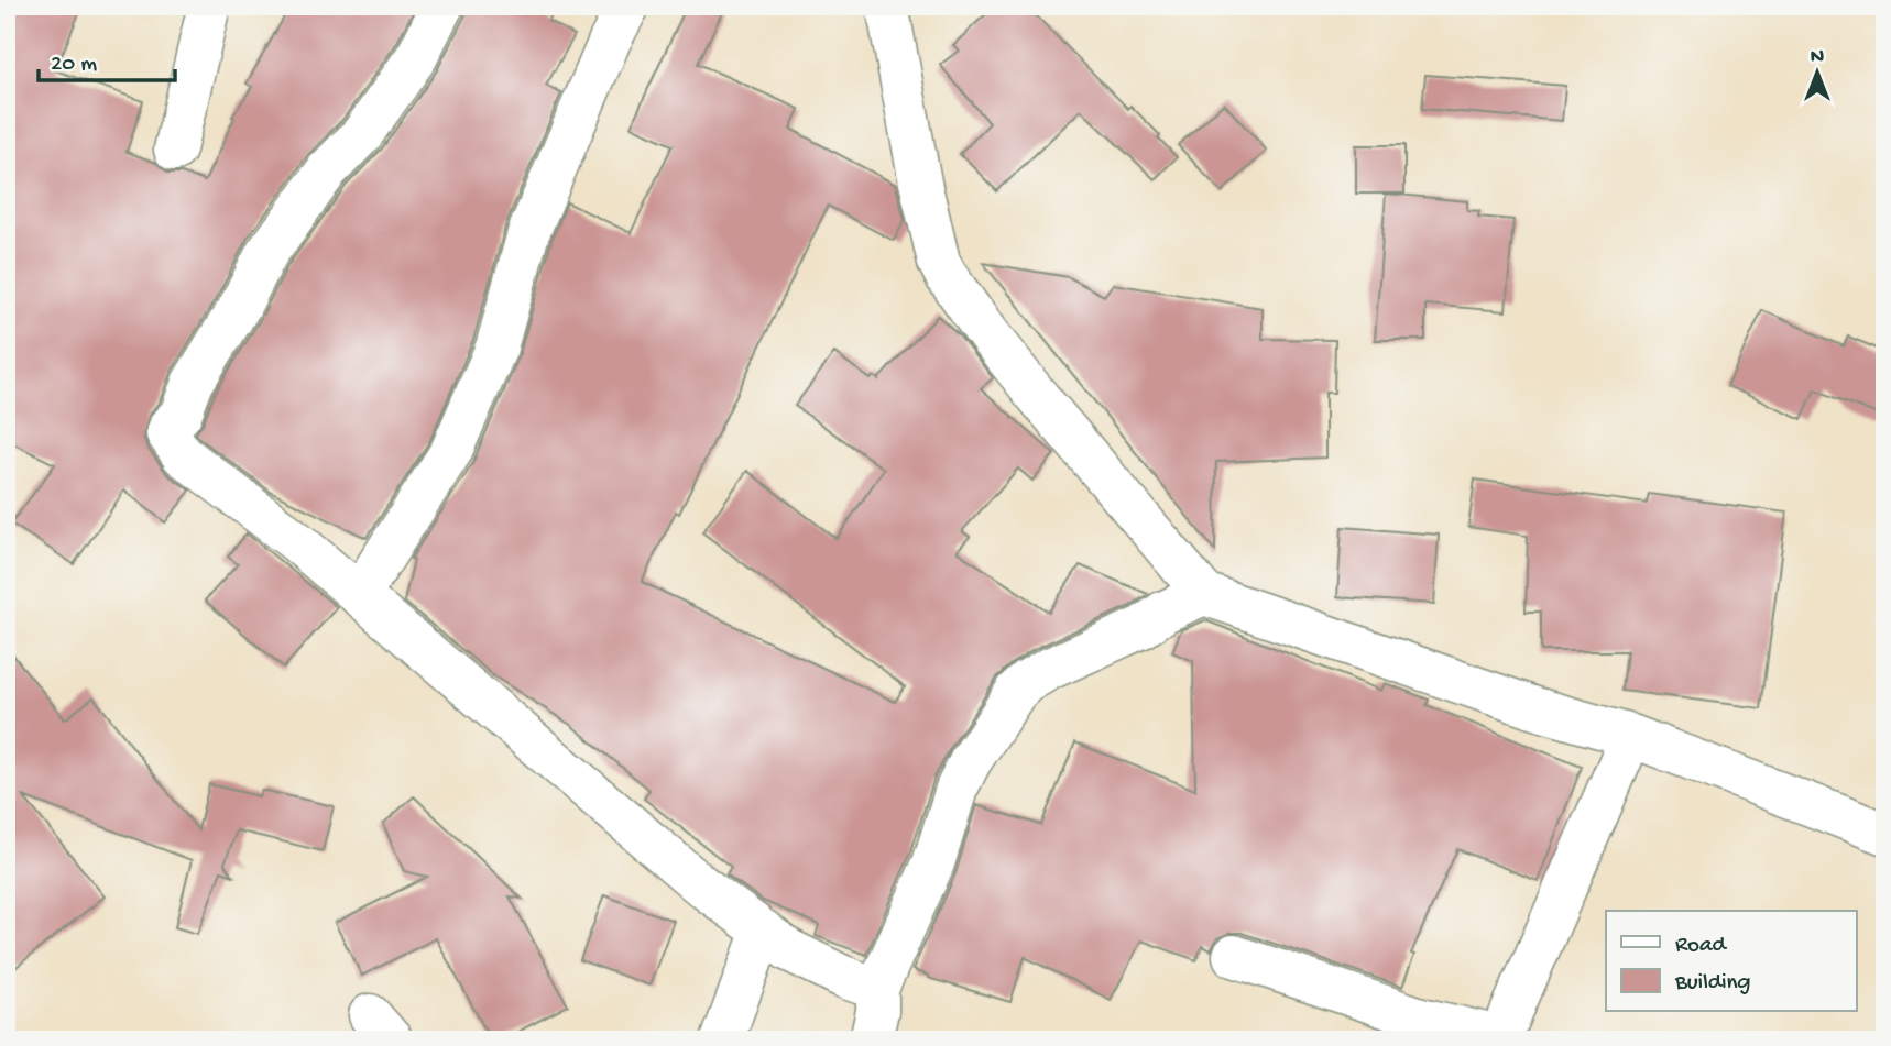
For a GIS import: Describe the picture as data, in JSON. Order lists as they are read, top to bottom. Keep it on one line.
{"legend":["Road","Building"],"scale_bar":"20 m","north":"top"}
